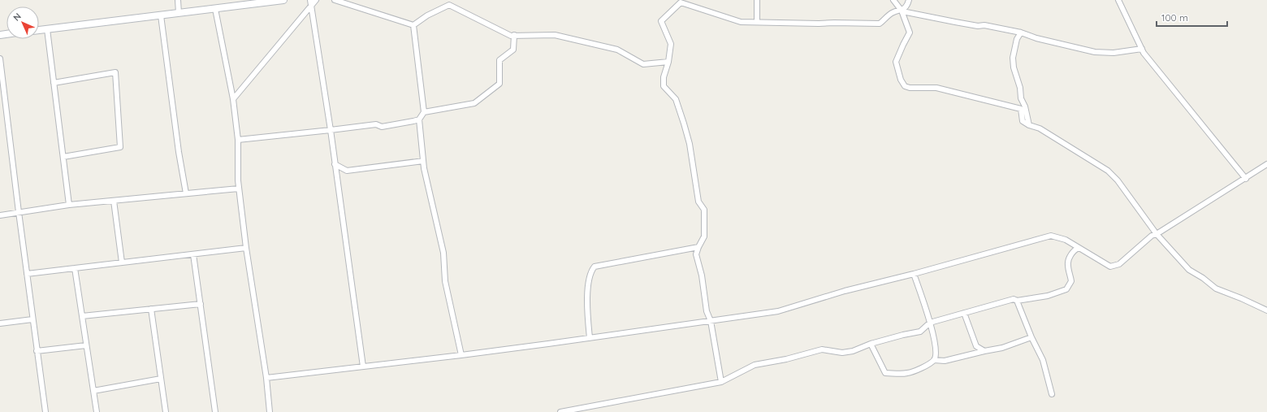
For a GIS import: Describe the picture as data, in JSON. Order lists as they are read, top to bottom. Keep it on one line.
{"scale_bar":"100 m","north":"top left"}
